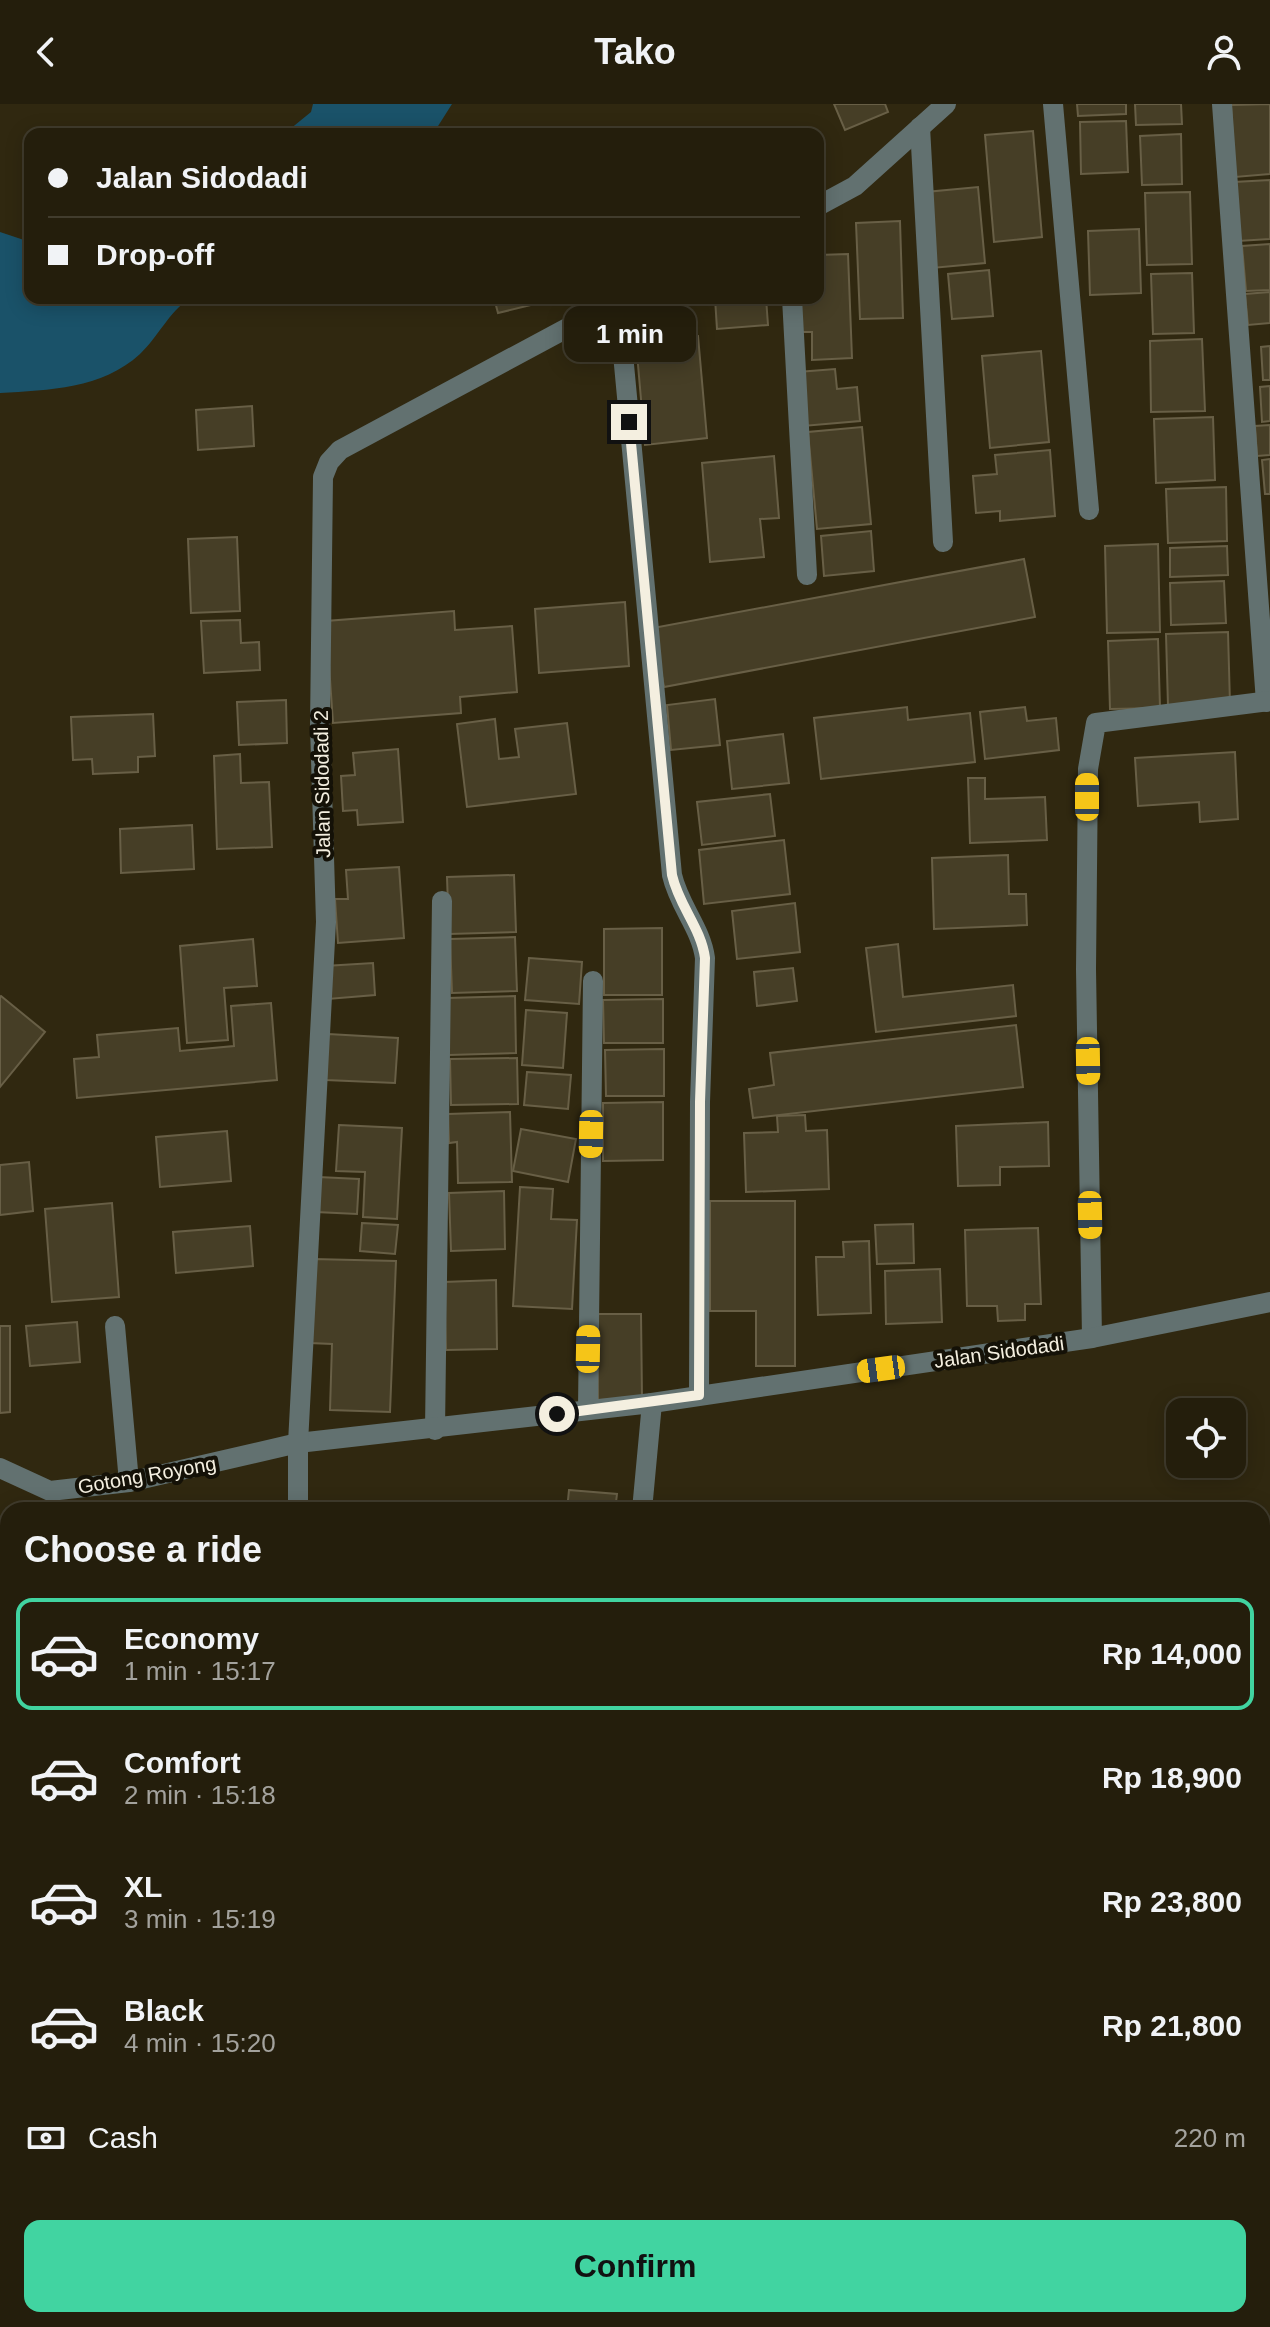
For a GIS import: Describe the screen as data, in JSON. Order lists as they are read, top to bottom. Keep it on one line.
{"streets":{"street":["Jalan Sidodadi 2","Jalan Sidodadi","Gotong Royong"]},"crossings":[["Jalan Sidodadi 2","Jalan Sidodadi"],["Jalan Sidodadi 2","Gotong Royong"],["Jalan Sidodadi","Gotong Royong"]],"page":{"header":"Tako","banner":["Jalan Sidodadi","Drop-off"],"bubble":"1 min","heading":"Choose a ride","list":[{"name":"Economy","note":"1 min · 15:17","value":"Rp 14,000"},{"name":"Comfort","note":"2 min · 15:18","value":"Rp 18,900"},{"name":"XL","note":"3 min · 15:19","value":"Rp 23,800"},{"name":"Black","note":"4 min · 15:20","value":"Rp 21,800"}],"pay":["Cash","220 m"],"buttons":"Confirm"}}
